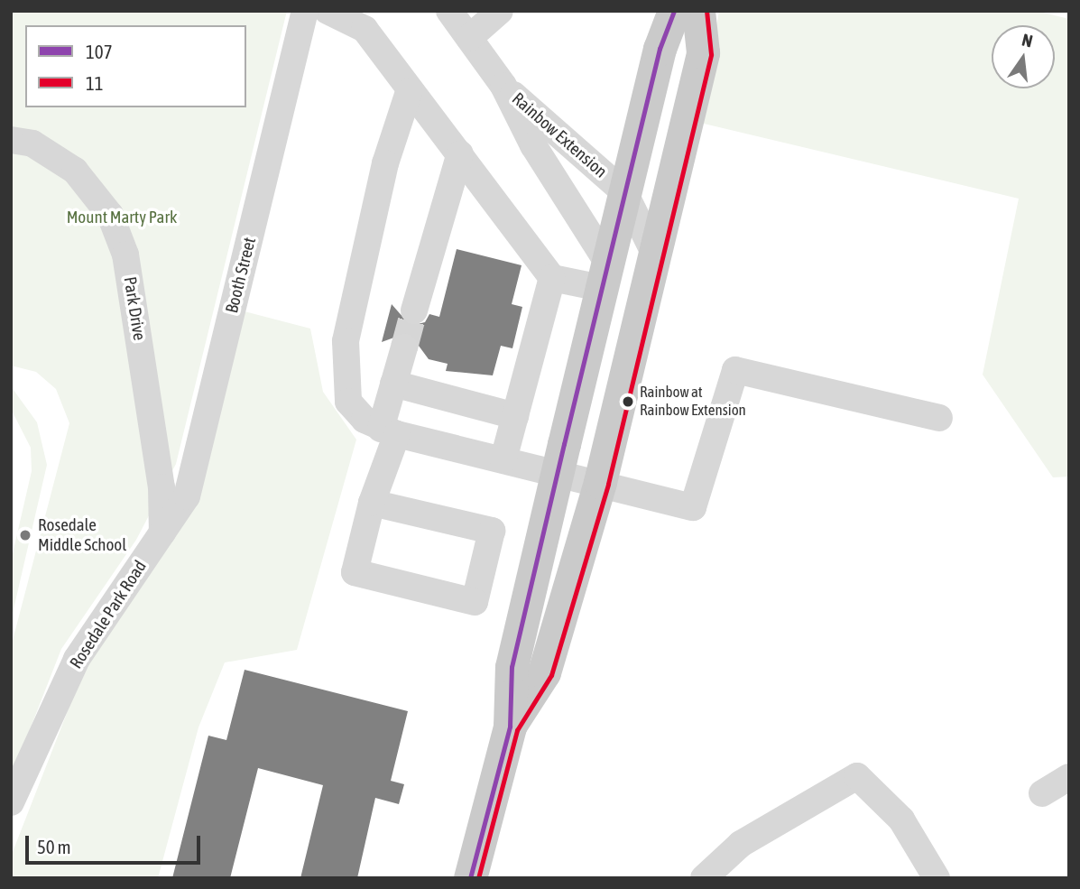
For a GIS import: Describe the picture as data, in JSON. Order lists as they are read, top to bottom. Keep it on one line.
{"streets":{"street":["Rainbow Extension","Booth Street","Park Drive","Rosedale Park Road"]},"crossings":[["Booth Street","Park Drive"],["Booth Street","Rosedale Park Road"],["Park Drive","Rosedale Park Road"]],"parks":["Mount Marty Park"],"places":["Rainbow at Rainbow Extension","Rosedale Middle School"],"lines":["transit line 107","transit line 11"],"legend":["107","11"],"scale_bar":"50 m","north":"top"}
